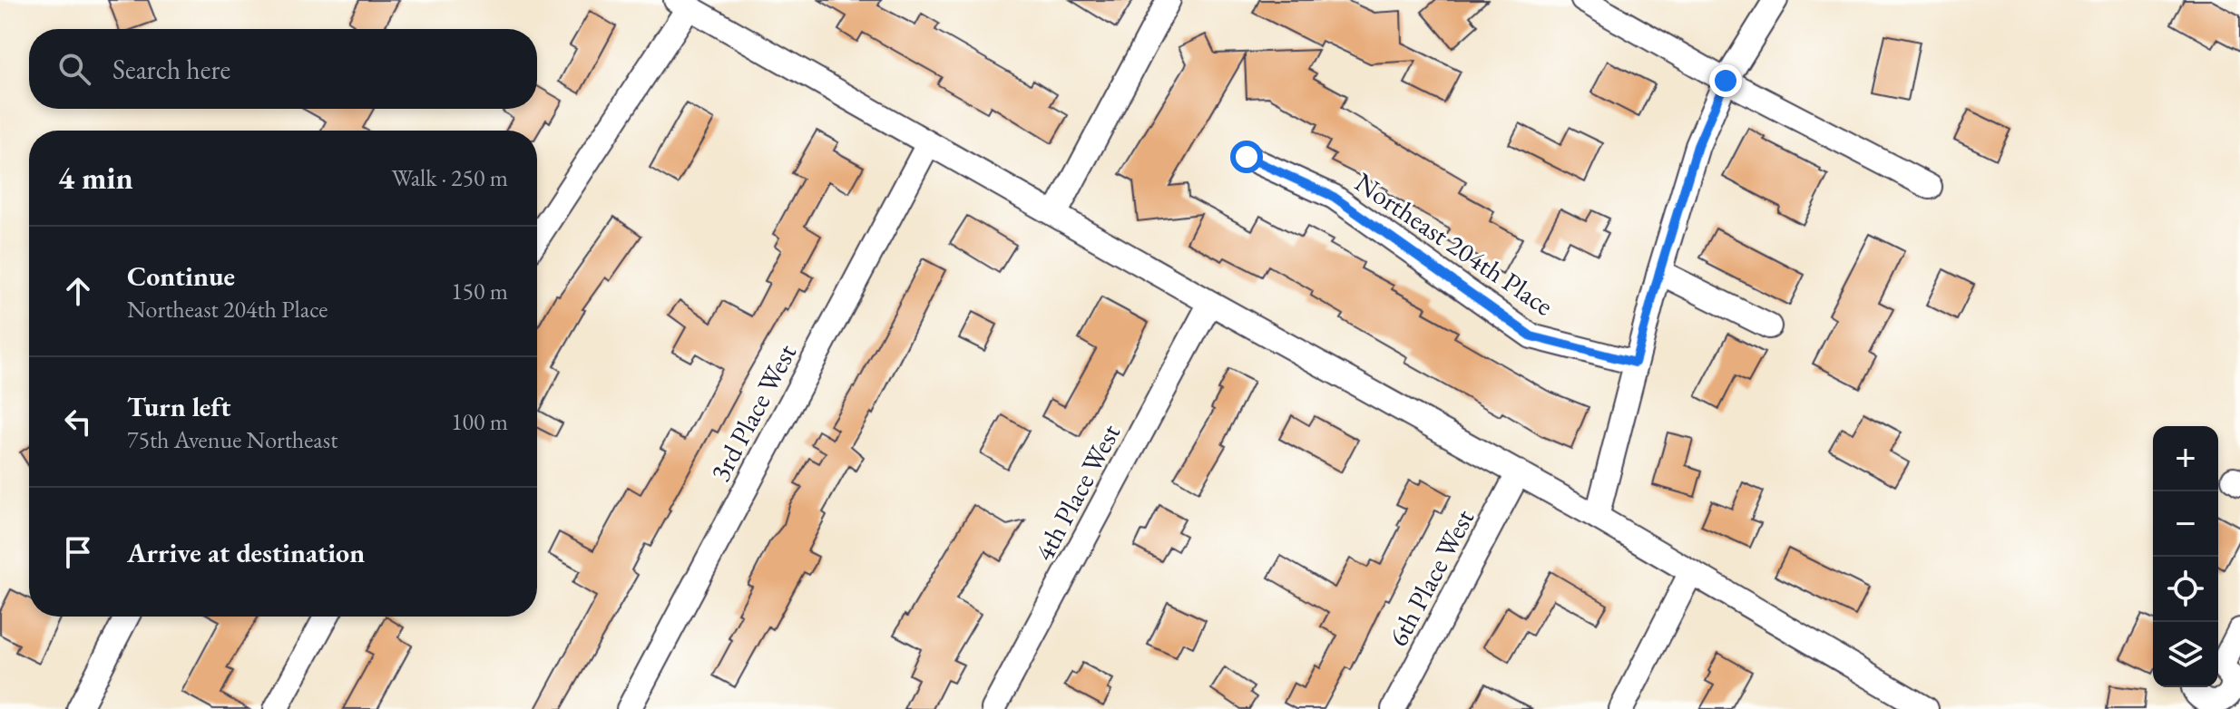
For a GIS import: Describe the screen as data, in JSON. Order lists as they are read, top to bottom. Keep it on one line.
{"streets":{"street":["Northeast 204th Place","3rd Place West","4th Place West","6th Place West"]},"page":{"search":"Search here","heading":["4 min","Walk · 250 m"],"list":[["Continue","Northeast 204th Place","150 m"],["Turn left","75th Avenue Northeast","100 m"],"Arrive at destination"],"map_buttons":["+","−"]}}
